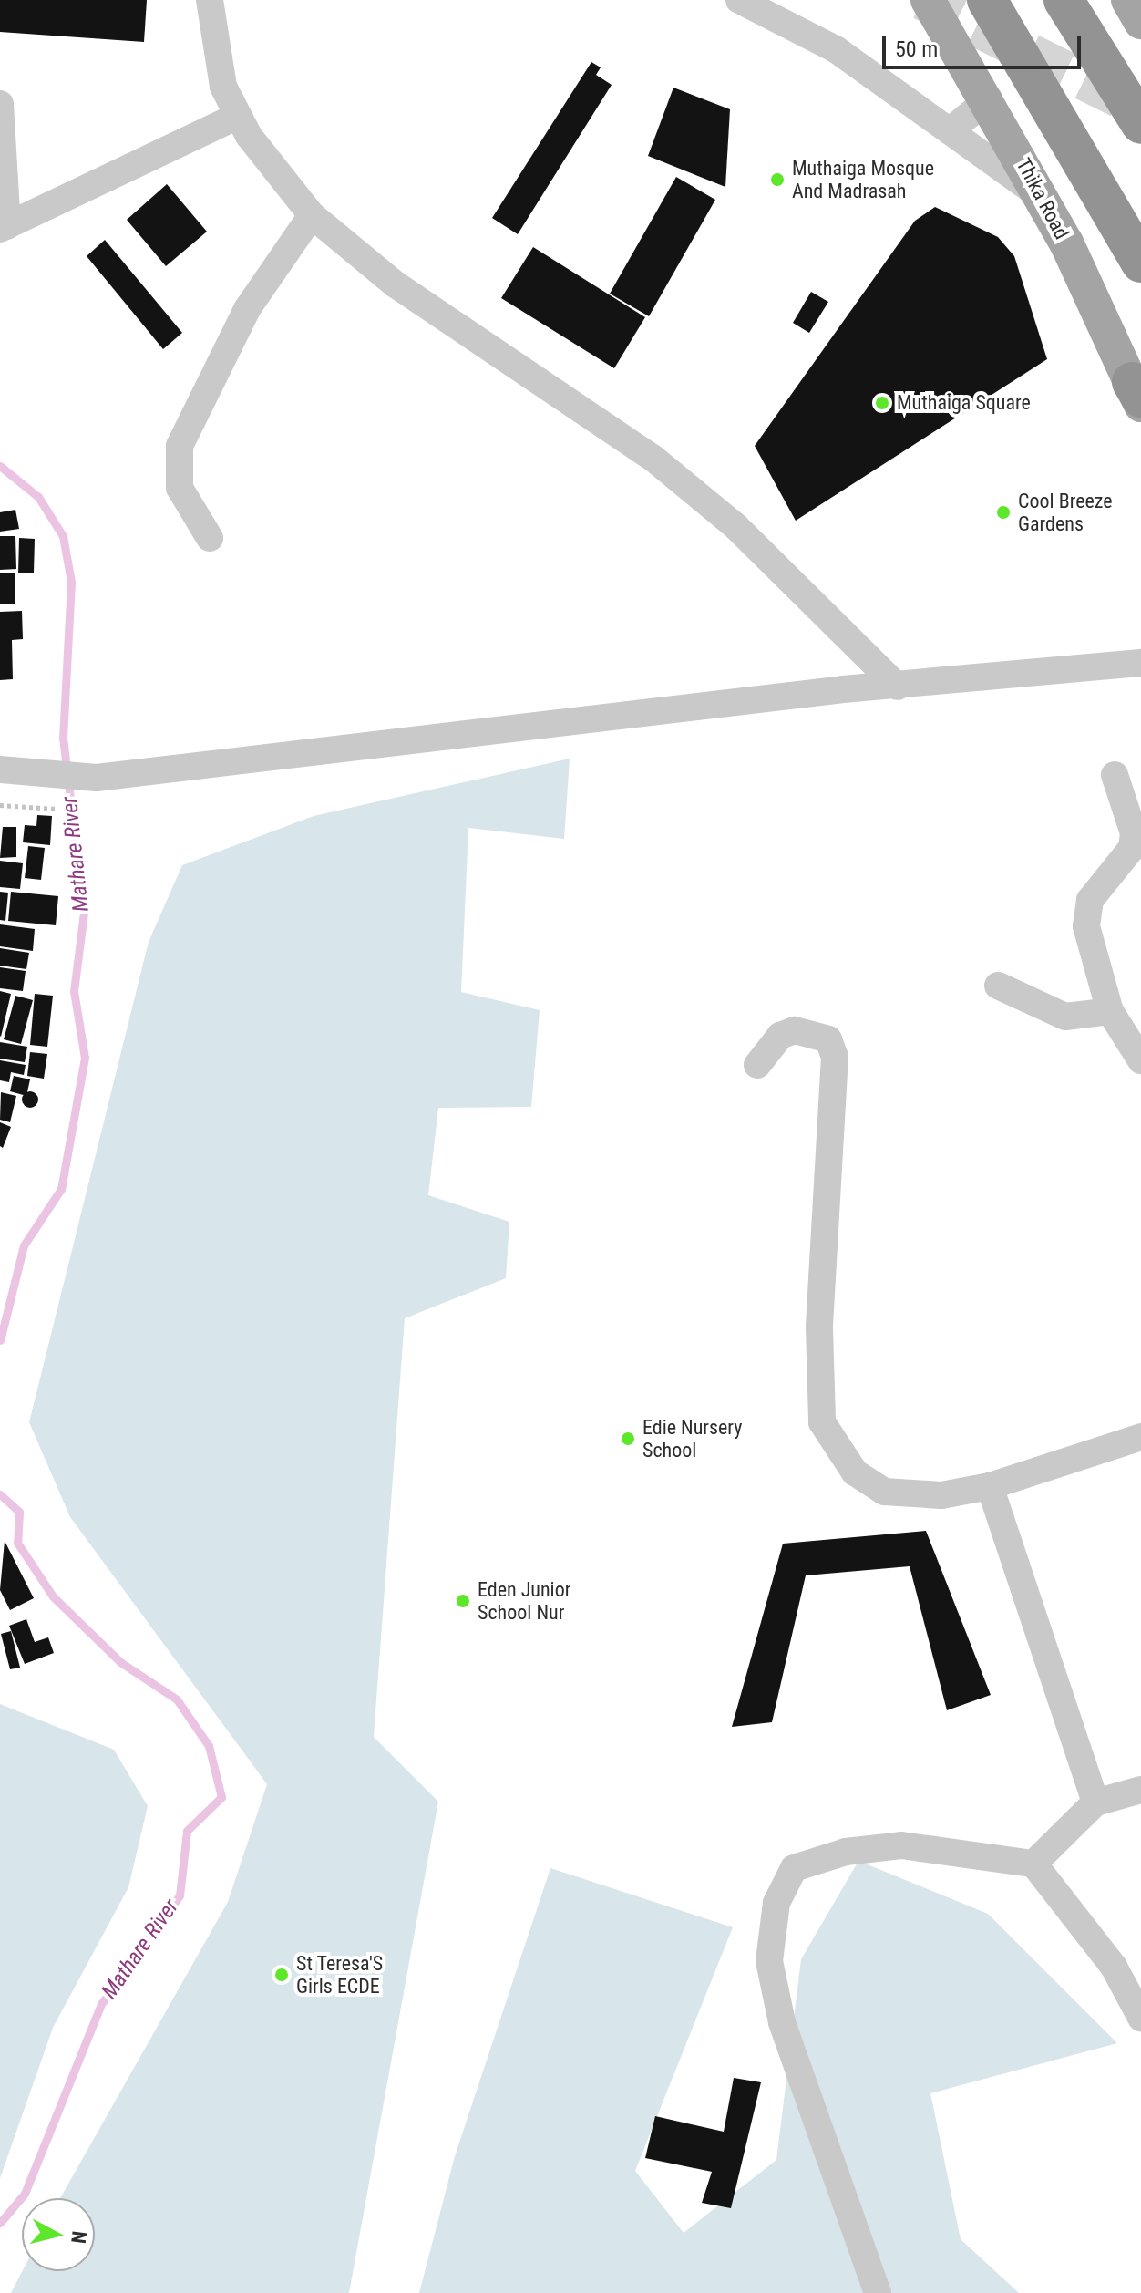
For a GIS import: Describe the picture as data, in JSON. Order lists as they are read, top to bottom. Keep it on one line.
{"streets":{"main road":["Thika Road"]},"water":["Mathare River"],"places":["Muthaiga Mosque And Madrasah","Muthaiga Square","Cool Breeze Gardens","Edie Nursery School","Eden Junior School Nur","St Teresa'S Girls ECDE"],"scale_bar":"50 m","north":"right"}
